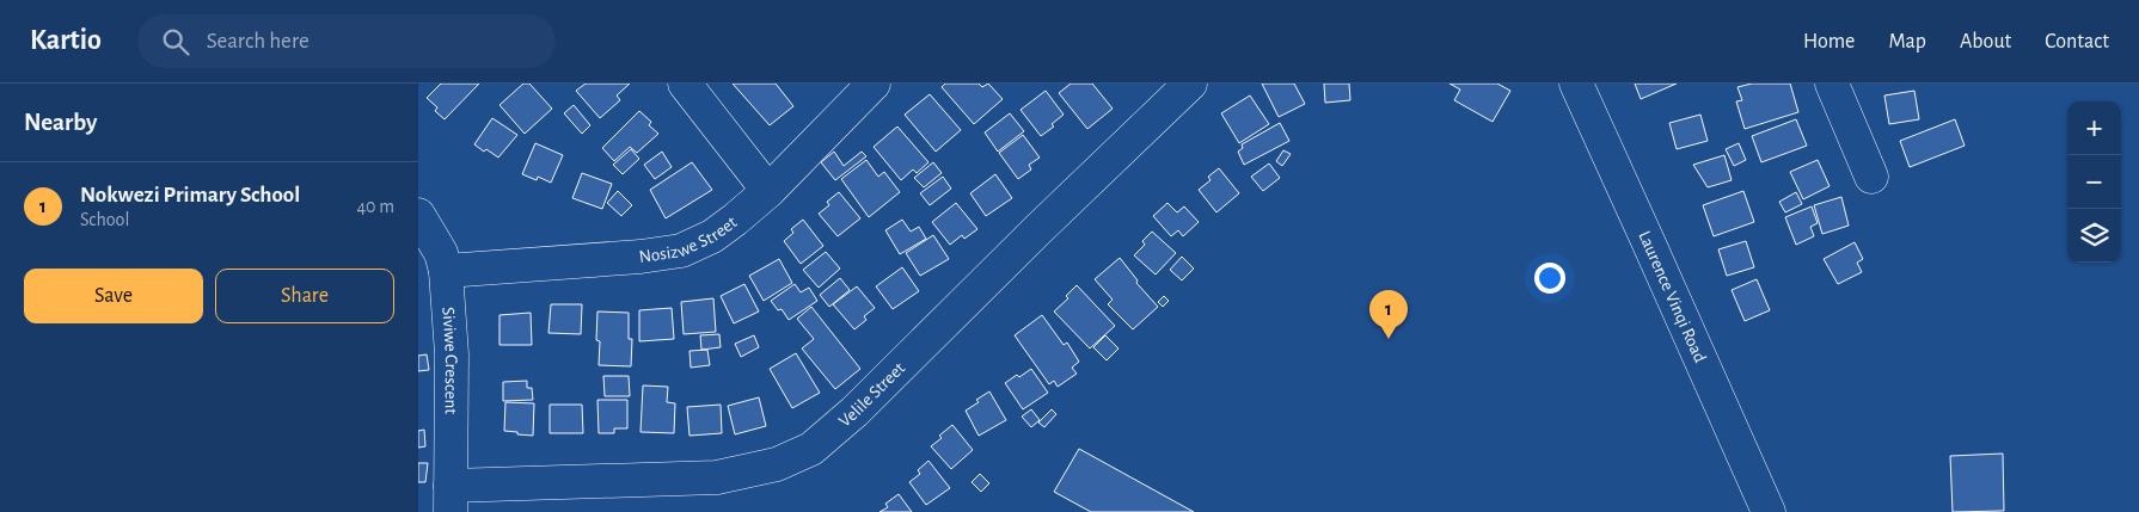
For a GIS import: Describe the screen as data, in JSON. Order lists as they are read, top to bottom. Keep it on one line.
{"streets":{"street":["Nosizwe Street","Laurence Vinqi Road","Siviwe Crescent","Velile Street"]},"crossings":[["Nosizwe Street","Siviwe Crescent"],["Siviwe Crescent","Velile Street"]],"page":{"header":"Kartio","search":"Search here","nav":["Home","Map","About","Contact"],"heading":"Nearby","map_buttons":["+","−"],"list":[{"mark":"1","name":"Nokwezi Primary School","note":"School","value":"40 m"}],"buttons":["Save","Share"],"pins":"1"}}
